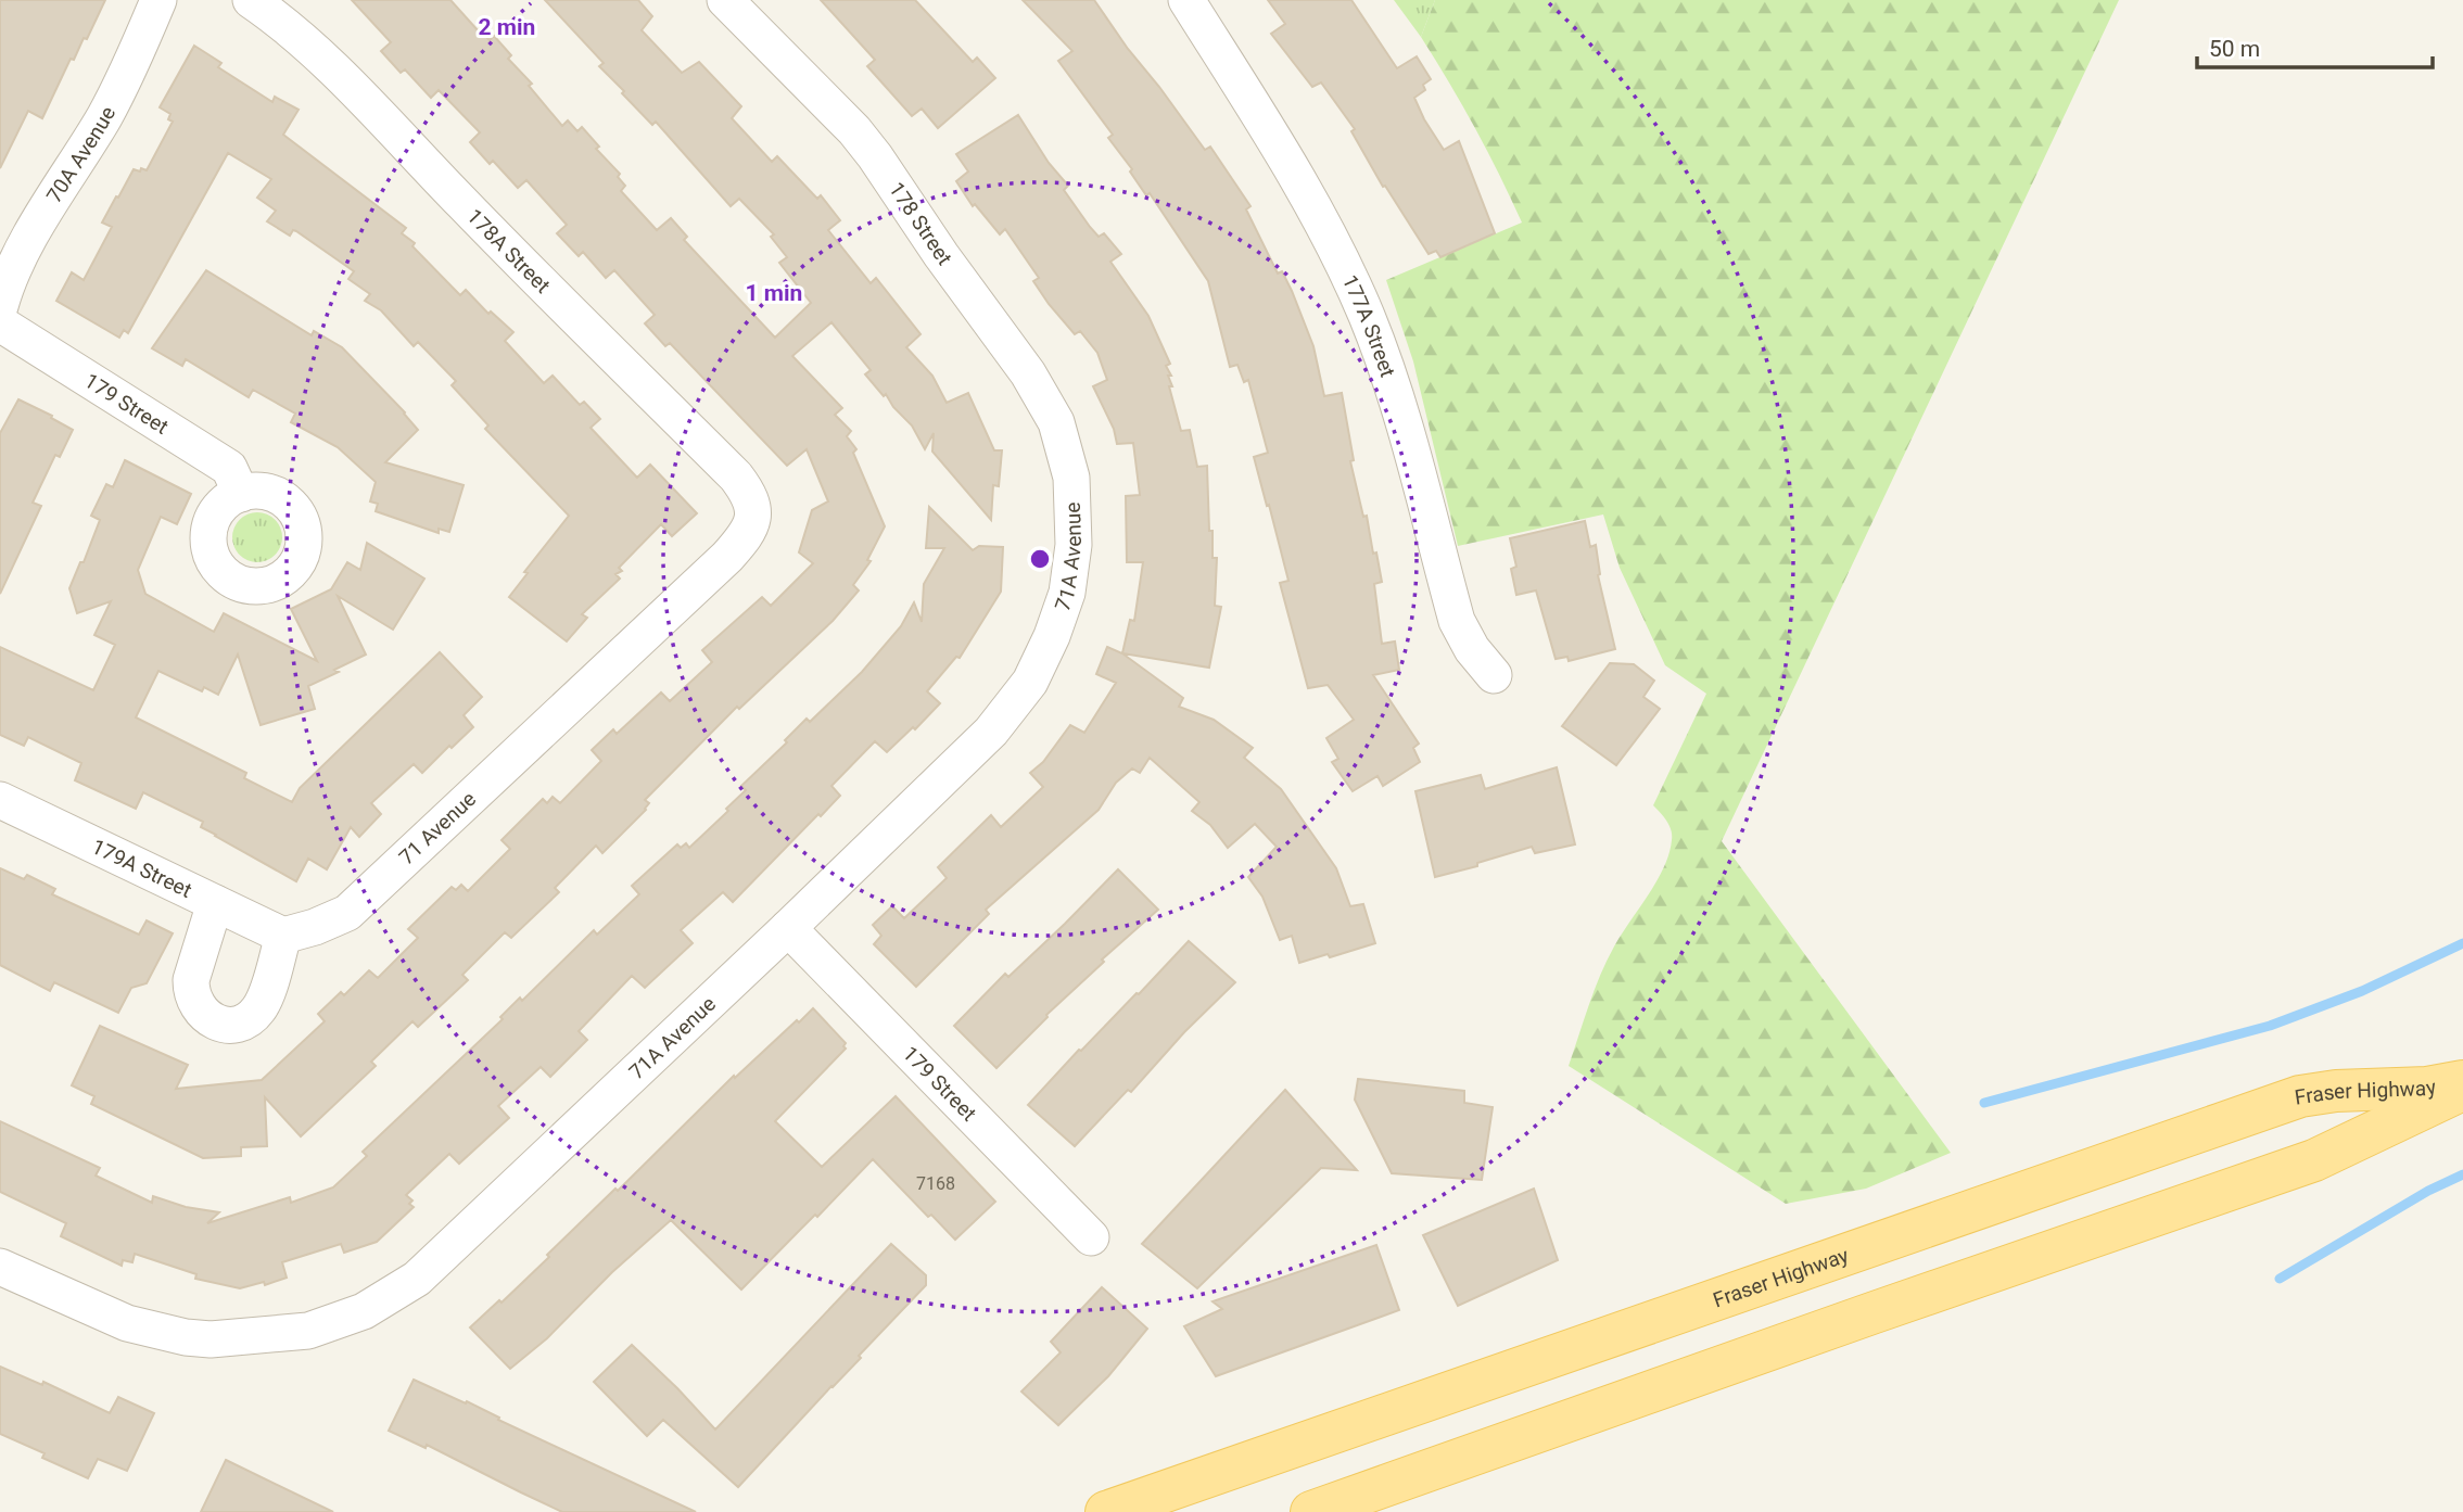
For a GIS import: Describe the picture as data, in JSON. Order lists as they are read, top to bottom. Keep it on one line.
{"streets":{"main road":["Fraser Highway"],"street":["70A Avenue","178 Street","178A Street","177A Street","179 Street","71A Avenue","71 Avenue","179A Street"]},"crossings":[["178 Street","71A Avenue"],["178A Street","71 Avenue"],["179 Street","71A Avenue"],["71 Avenue","179A Street"]],"house_numbers":["7168"],"scale_bar":"50 m","rings":["2 min","1 min"]}
